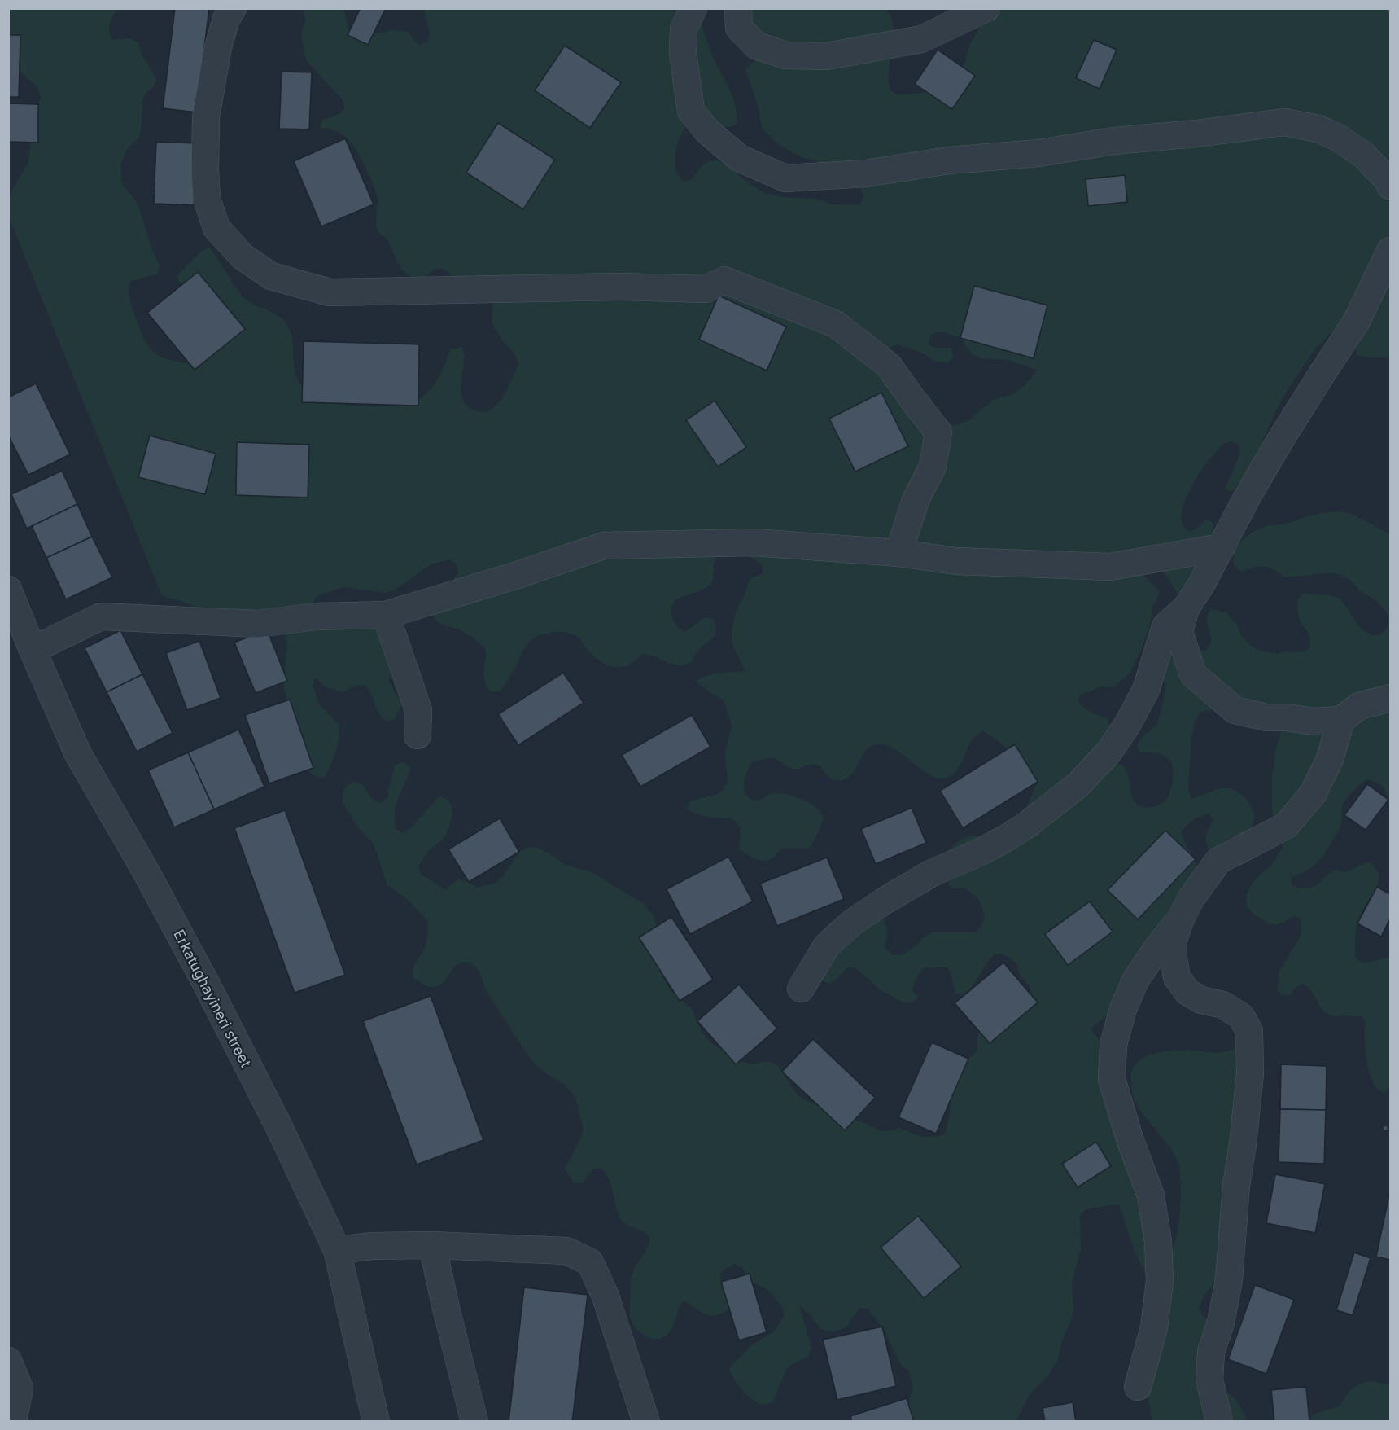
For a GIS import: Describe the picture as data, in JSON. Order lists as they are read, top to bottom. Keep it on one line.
{"streets":{"street":["Erkatughayineri street"]}}
